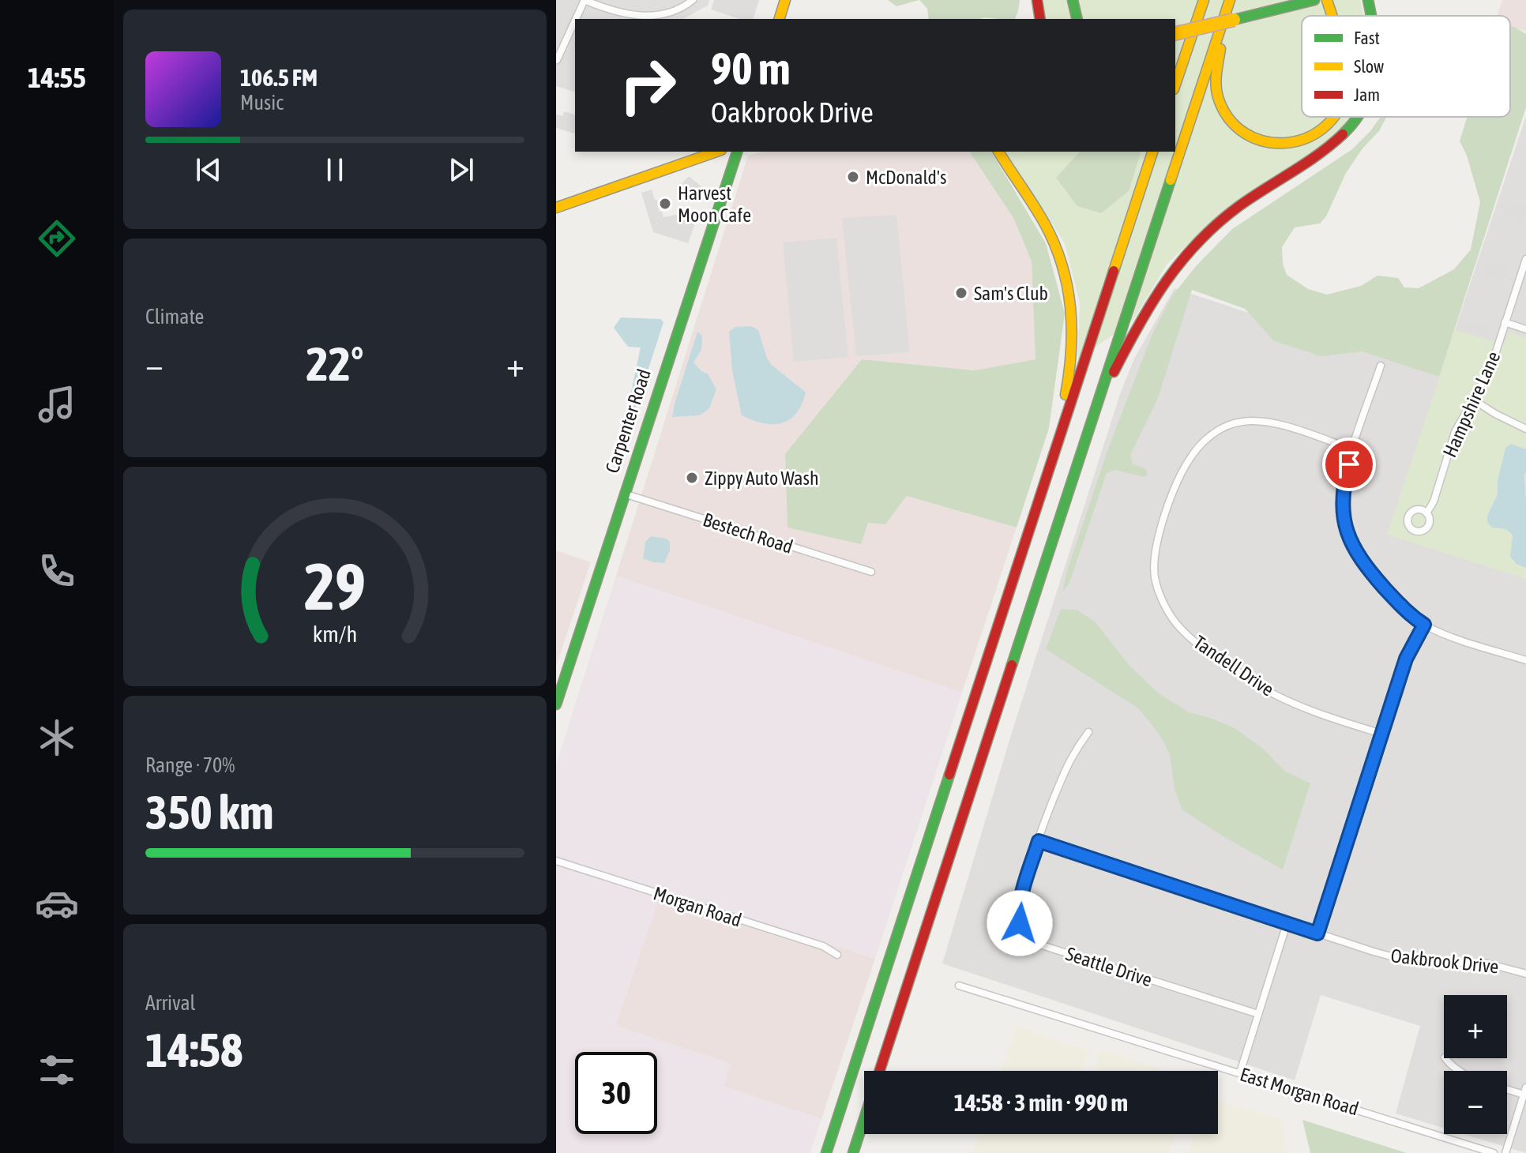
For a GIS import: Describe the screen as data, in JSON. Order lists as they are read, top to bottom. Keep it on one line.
{"streets":{"main road":["Carpenter Road"],"street":["Hampshire Lane","Bestech Road","Tandell Drive","Morgan Road","Oakbrook Drive","Seattle Drive","East Morgan Road"]},"crossings":[["Carpenter Road","Bestech Road"],["Oakbrook Drive","Seattle Drive"]],"places":["McDonald's","Harvest Moon Cafe","Sam's Club","Zippy Auto Wash"],"legend":["Fast","Slow","Jam"],"page":{"tabs":"14:55","turn":["90 m","Oakbrook Drive"],"song":["106.5 FM","Music"],"tile":["Climate",["Range · 70%","350 km"],["Arrival","14:58"]],"heat":["−","22°","+"],"map_buttons":["+","−"],"limit":"30","trip":"14:58 · 3 min · 990 m","gauge":["29","km/h"]}}
